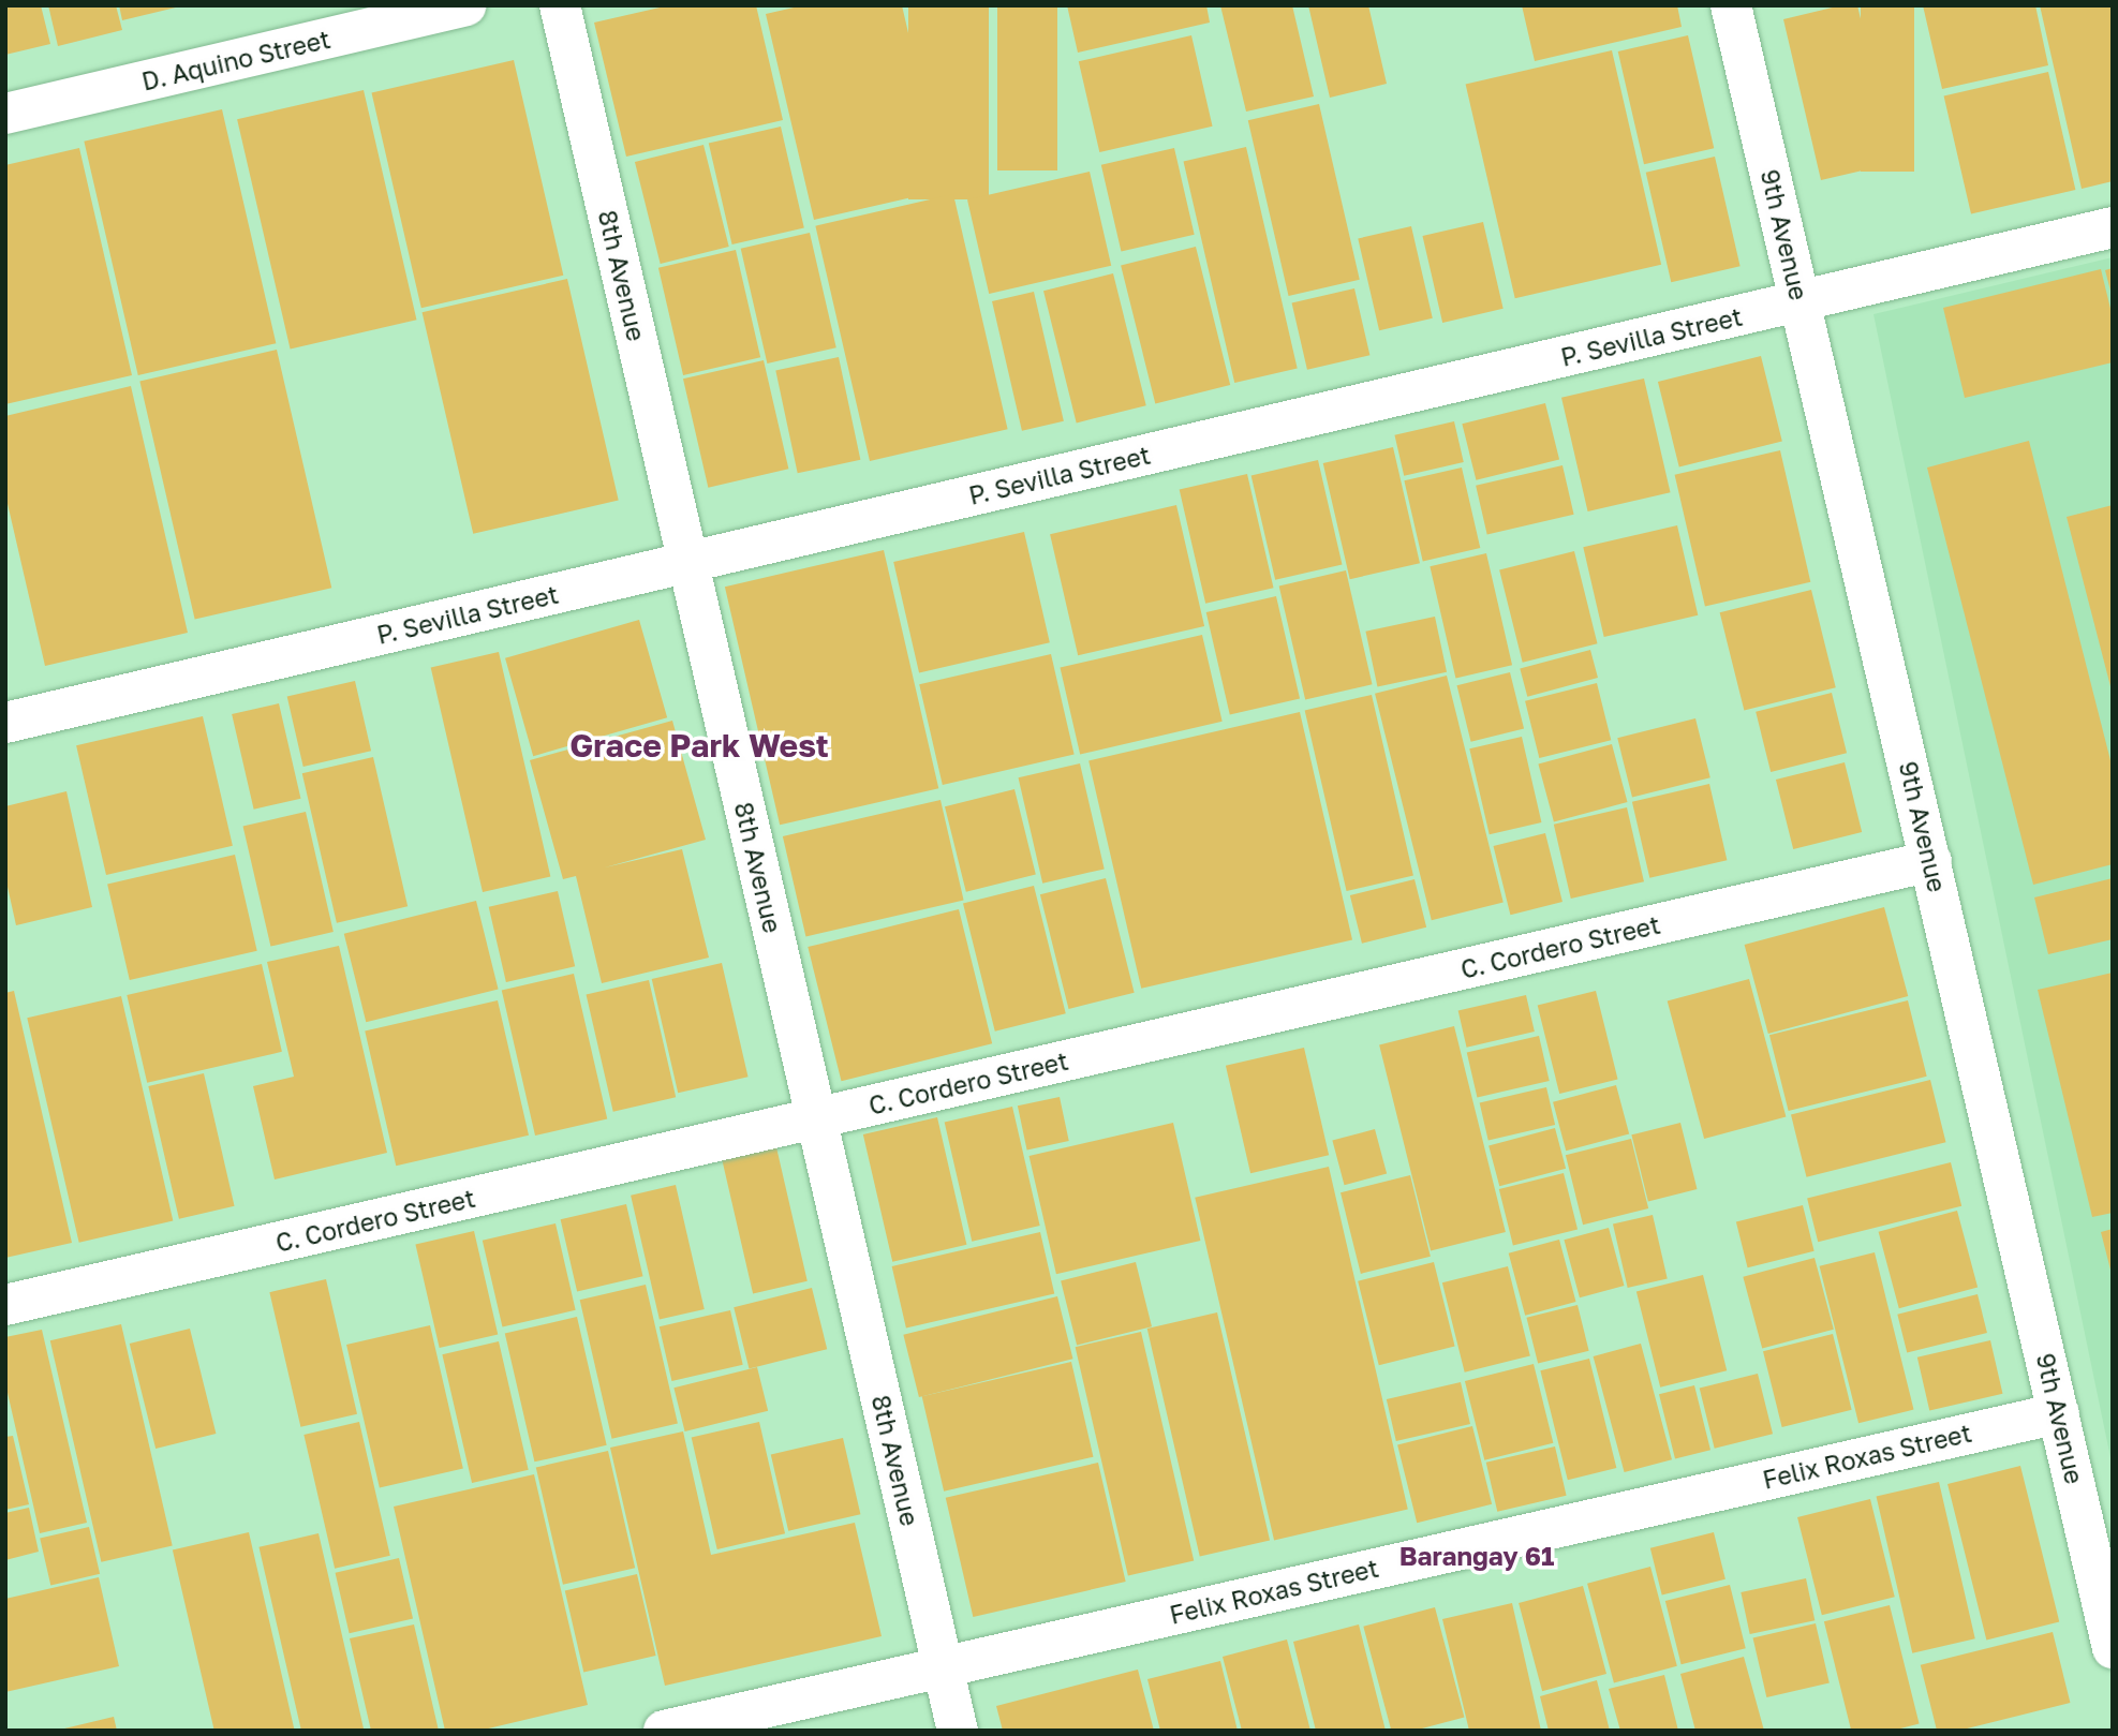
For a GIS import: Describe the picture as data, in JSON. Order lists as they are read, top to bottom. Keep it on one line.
{"streets":{"street":["D. Aquino Street","9th Avenue","8th Avenue","P. Sevilla Street","C. Cordero Street","Felix Roxas Street"]},"crossings":[["9th Avenue","P. Sevilla Street"],["9th Avenue","C. Cordero Street"],["9th Avenue","Felix Roxas Street"],["8th Avenue","P. Sevilla Street"],["8th Avenue","C. Cordero Street"],["8th Avenue","Felix Roxas Street"]],"districts":["Grace Park West","Barangay 61"]}
